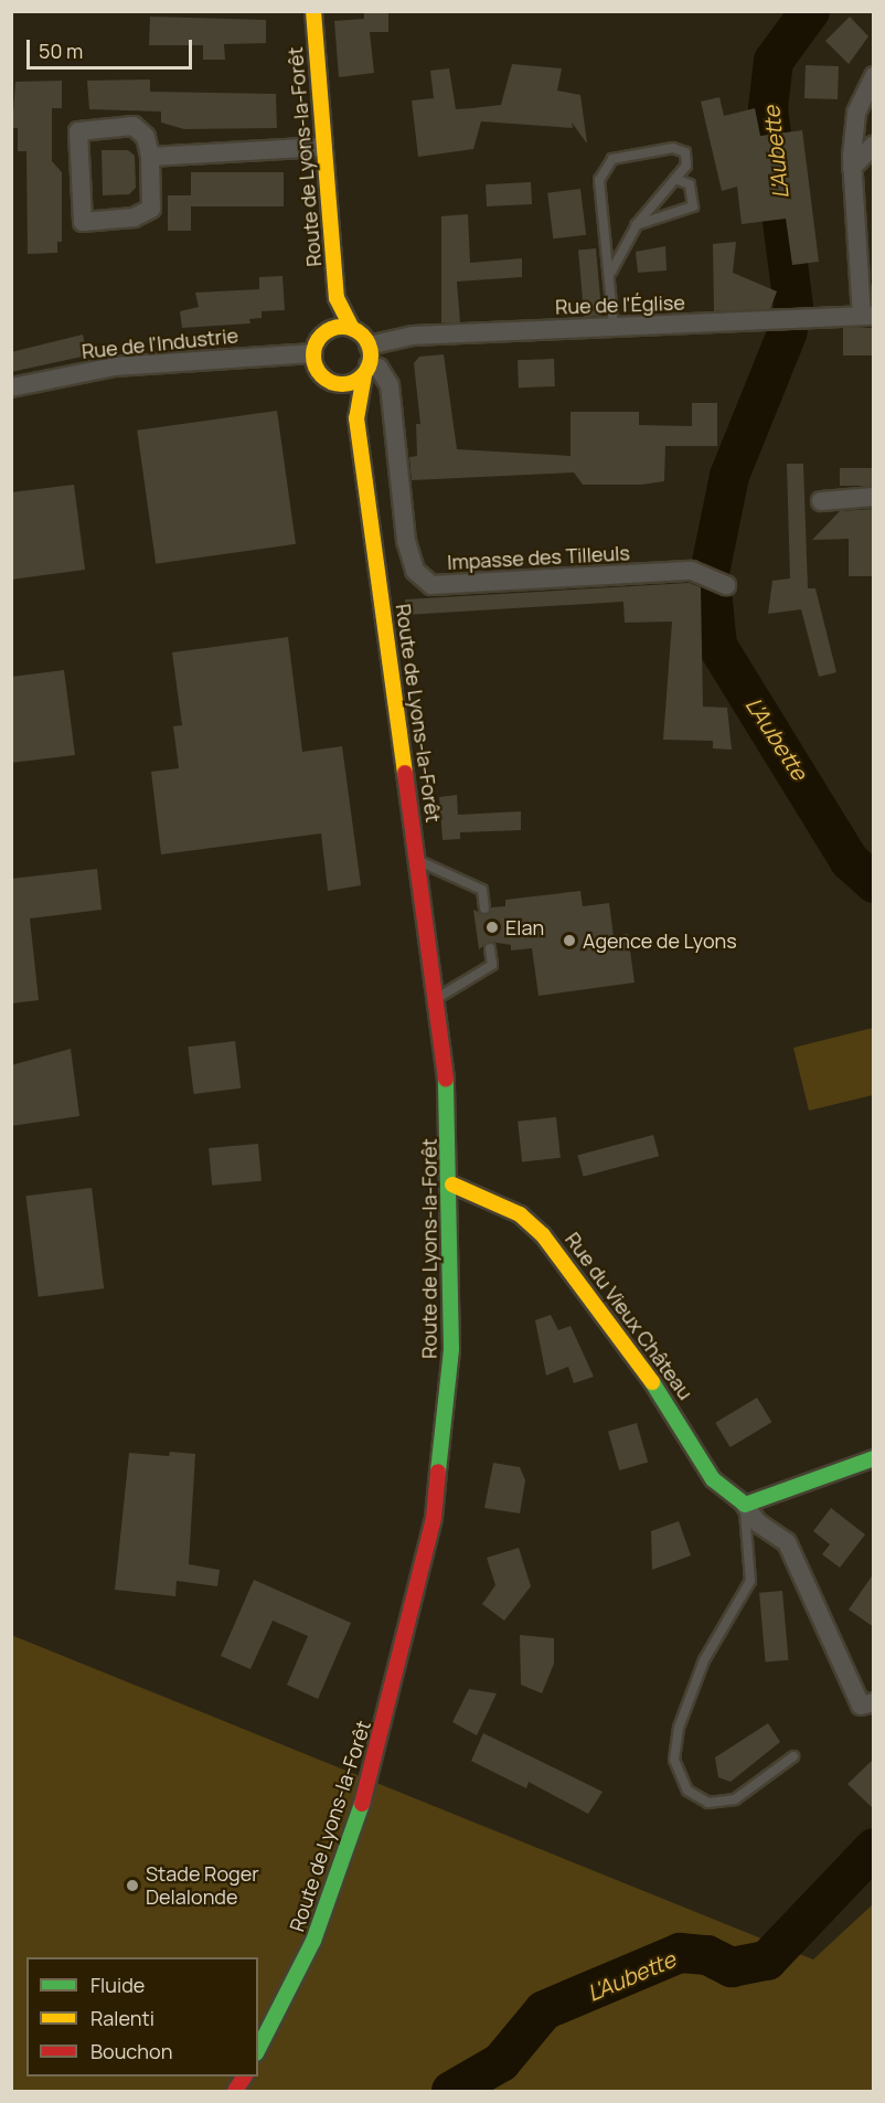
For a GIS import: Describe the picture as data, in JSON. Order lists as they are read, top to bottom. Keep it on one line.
{"streets":{"main road":["Route de Lyons-la-Forêt","Rue du Vieux Château"],"street":["Rue de l'Église","Rue de l'Industrie","Impasse des Tilleuls"]},"crossings":[["Route de Lyons-la-Forêt","Rue de l'Église"],["Route de Lyons-la-Forêt","Rue de l'Industrie"],["Route de Lyons-la-Forêt","Impasse des Tilleuls"],["Route de Lyons-la-Forêt","Rue du Vieux Château"],["Rue de l'Église","Rue de l'Industrie"],["Rue de l'Église","Impasse des Tilleuls"],["Rue de l'Industrie","Impasse des Tilleuls"]],"water":["L'Aubette"],"places":["Elan","Agence de Lyons","Stade Roger Delalonde"],"legend":["Fluide","Ralenti","Bouchon"],"scale_bar":"50 m"}
